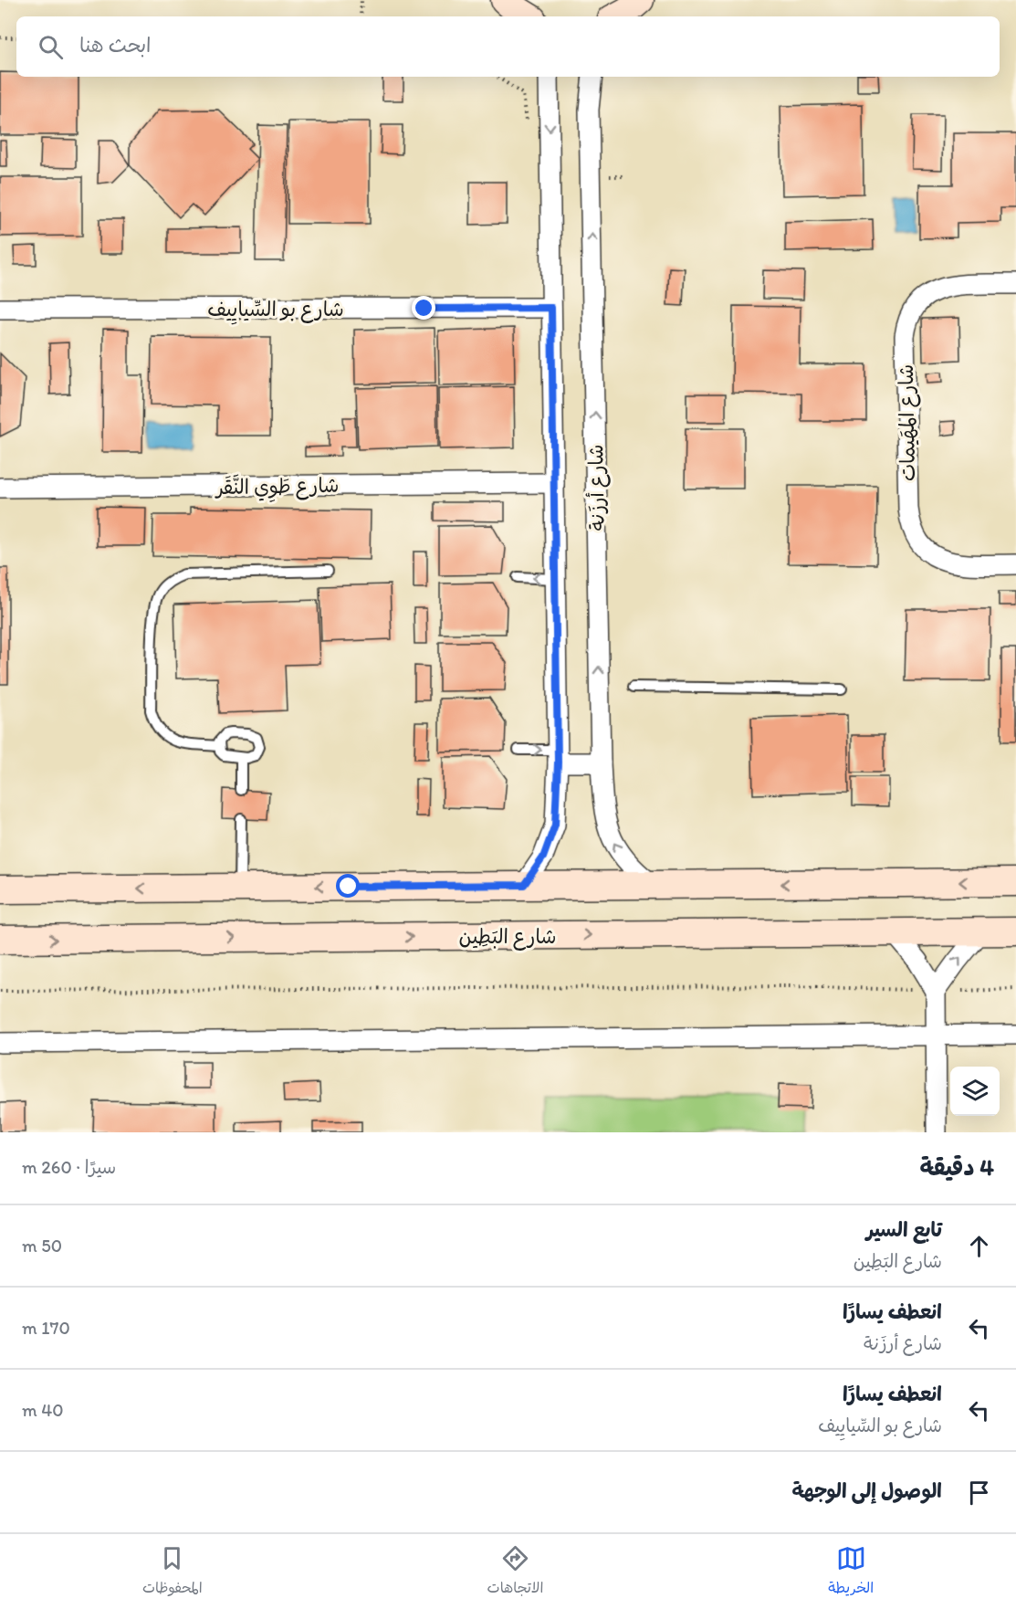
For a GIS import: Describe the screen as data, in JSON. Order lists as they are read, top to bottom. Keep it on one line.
{"streets":{"main road":["شارع البَطِين"],"street":["شارع بو السِّيايِيف","شارع المهَيمات","شارع طَوِي النَّقَر","شارع أرزَنة"]},"crossings":[["شارع بو السِّيايِيف","شارع أرزَنة"],["شارع طَوِي النَّقَر","شارع أرزَنة"]],"page":{"search":"ابحث هنا","heading":["4 دقيقة","سيرًا · 260 m"],"list":[["تابع السير","شارع البَطِين","50 m"],["انعطف يسارًا","شارع أرزَنة","170 m"],["انعطف يسارًا","شارع بو السِّيايِيف","40 m"],"الوصول إلى الوجهة"],"nav":["الخريطة","الاتجاهات","المحفوظات"]}}
